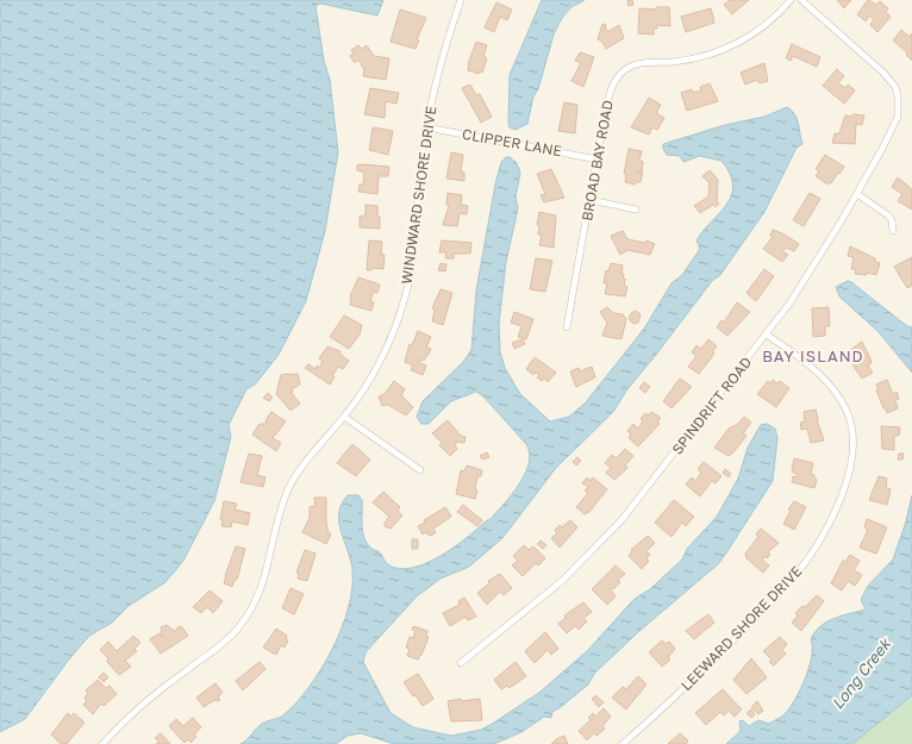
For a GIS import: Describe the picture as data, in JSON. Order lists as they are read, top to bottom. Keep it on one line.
{"streets":{"street":["CLIPPER LANE","BROAD BAY ROAD","WINDWARD SHORE DRIVE","SPINDRIFT ROAD","LEEWARD SHORE DRIVE"]},"crossings":[["CLIPPER LANE","BROAD BAY ROAD"],["CLIPPER LANE","WINDWARD SHORE DRIVE"],["SPINDRIFT ROAD","LEEWARD SHORE DRIVE"]],"districts":["BAY ISLAND"],"water":["Long Creek"]}
